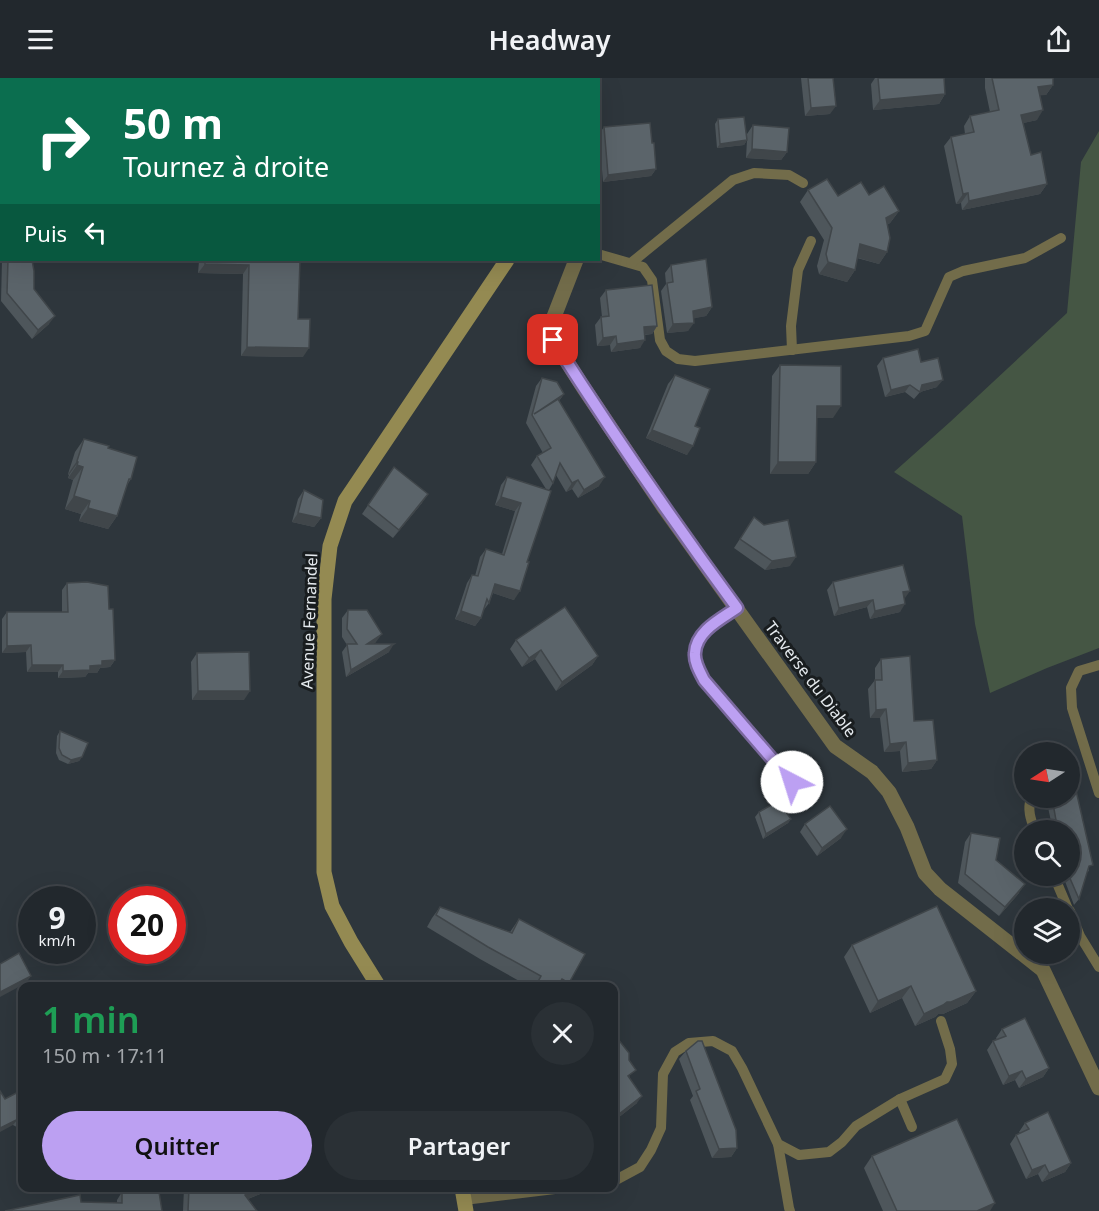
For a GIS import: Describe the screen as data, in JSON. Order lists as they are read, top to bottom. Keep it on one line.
{"streets":{"main road":["Avenue Fernandel"],"street":["Traverse du Diable"]},"north":"left","page":{"header":"Headway","turn":["50 m","Tournez à droite"],"then":"Puis","speed":"9 km/h","limit":"20","heading":["1 min","150 m · 17:11"],"buttons":["Quitter","Partager"]}}
